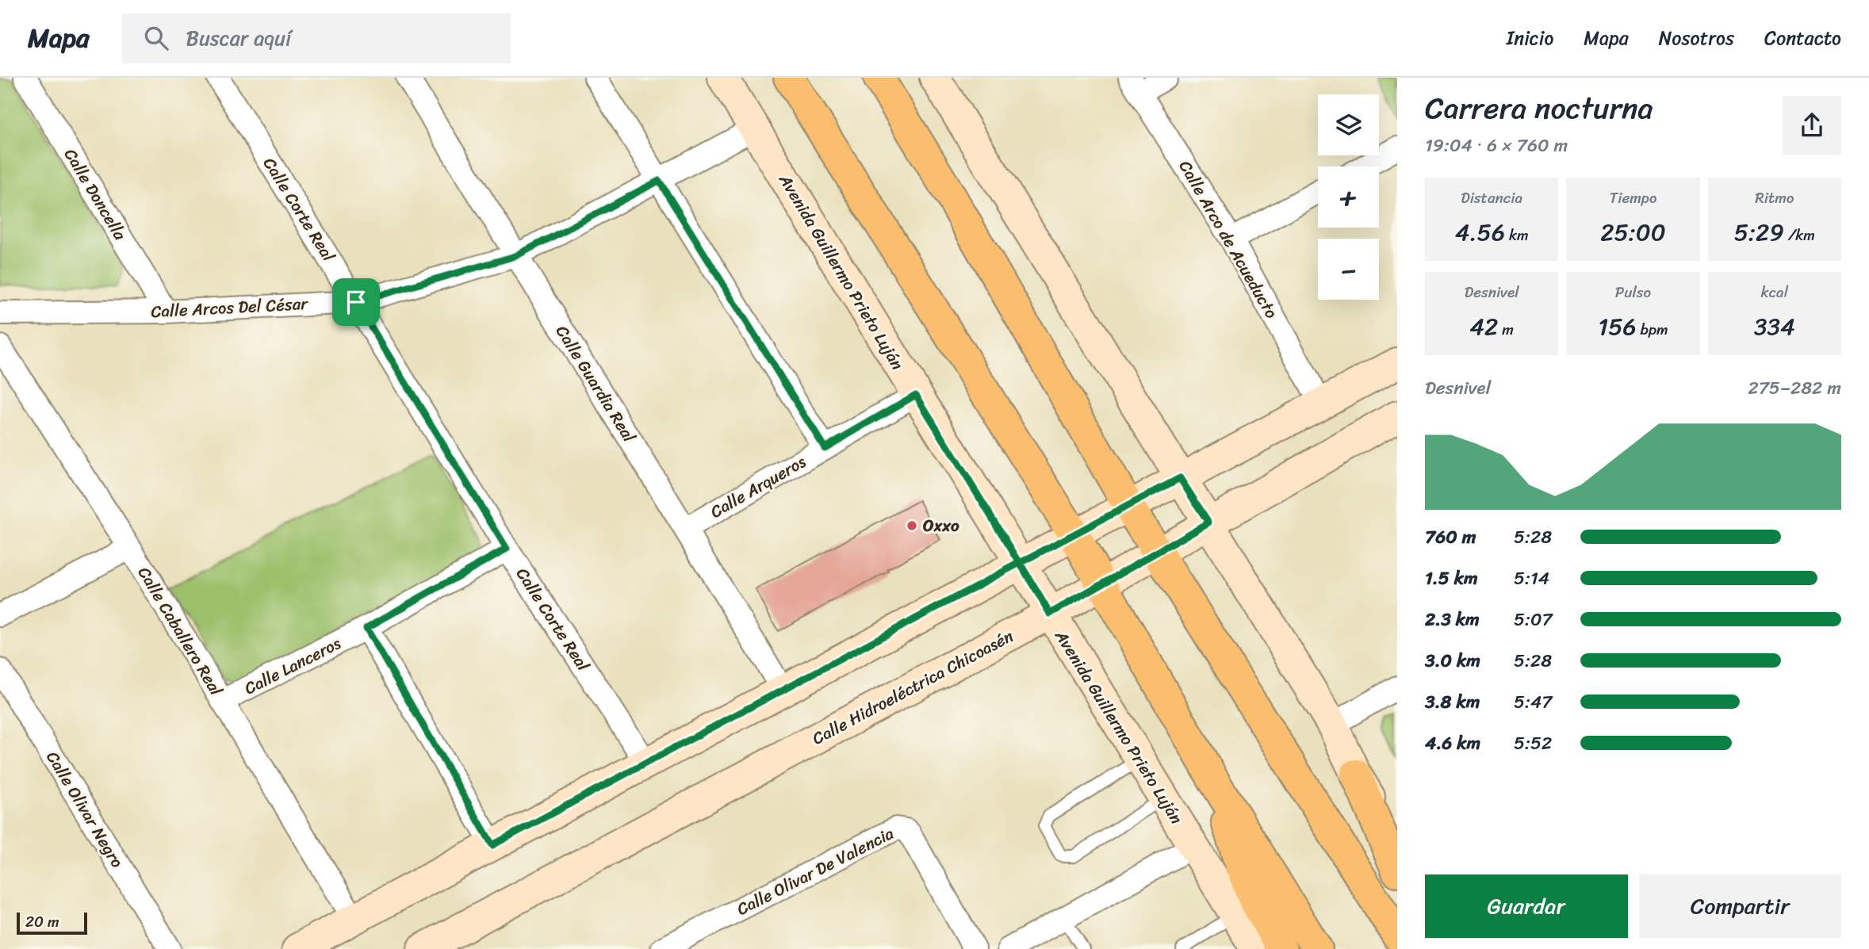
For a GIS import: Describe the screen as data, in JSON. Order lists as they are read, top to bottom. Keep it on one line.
{"streets":{"main road":["Avenida Guillermo Prieto Luján","Calle Hidroeléctrica Chicoasén"],"street":["Calle Doncella","Calle Corte Real","Calle Arco de Acueducto","Calle Arcos Del César","Calle Guardia Real","Calle Arqueros","Calle Caballero Real","Calle Lanceros","Calle Olivar Negro","Calle Olivar De Valencia"]},"crossings":[["Calle Doncella","Calle Arcos Del César"],["Calle Corte Real","Calle Arcos Del César"],["Calle Corte Real","Calle Lanceros"],["Avenida Guillermo Prieto Luján","Calle Arcos Del César"],["Avenida Guillermo Prieto Luján","Calle Arqueros"],["Avenida Guillermo Prieto Luján","Calle Hidroeléctrica Chicoasén"],["Calle Arcos Del César","Calle Guardia Real"],["Calle Guardia Real","Calle Arqueros"],["Calle Caballero Real","Calle Lanceros"]],"places":["Oxxo"],"scale_bar":"20 m","page":{"header":"Mapa","search":"Buscar aquí","nav":["Inicio","Mapa","Nosotros","Contacto"],"heading":["Carrera nocturna","19:04 · 6 × 760 m"],"map_buttons":["+","−"],"stats":[["Distancia","4.56 km"],["Tiempo","25:00"],["Ritmo","5:29 /km"],["Desnivel","42 m"],["Pulso","156 bpm"],["kcal","334"]],"chart":["Desnivel","275–282 m"],"list":[{"name":"760 m","note":"5:28"},{"name":"1.5 km","note":"5:14"},{"name":"2.3 km","note":"5:07"},{"name":"3.0 km","note":"5:28"},{"name":"3.8 km","note":"5:47"},{"name":"4.6 km","note":"5:52"}],"buttons":["Guardar","Compartir"],"scale":"20 m"}}
